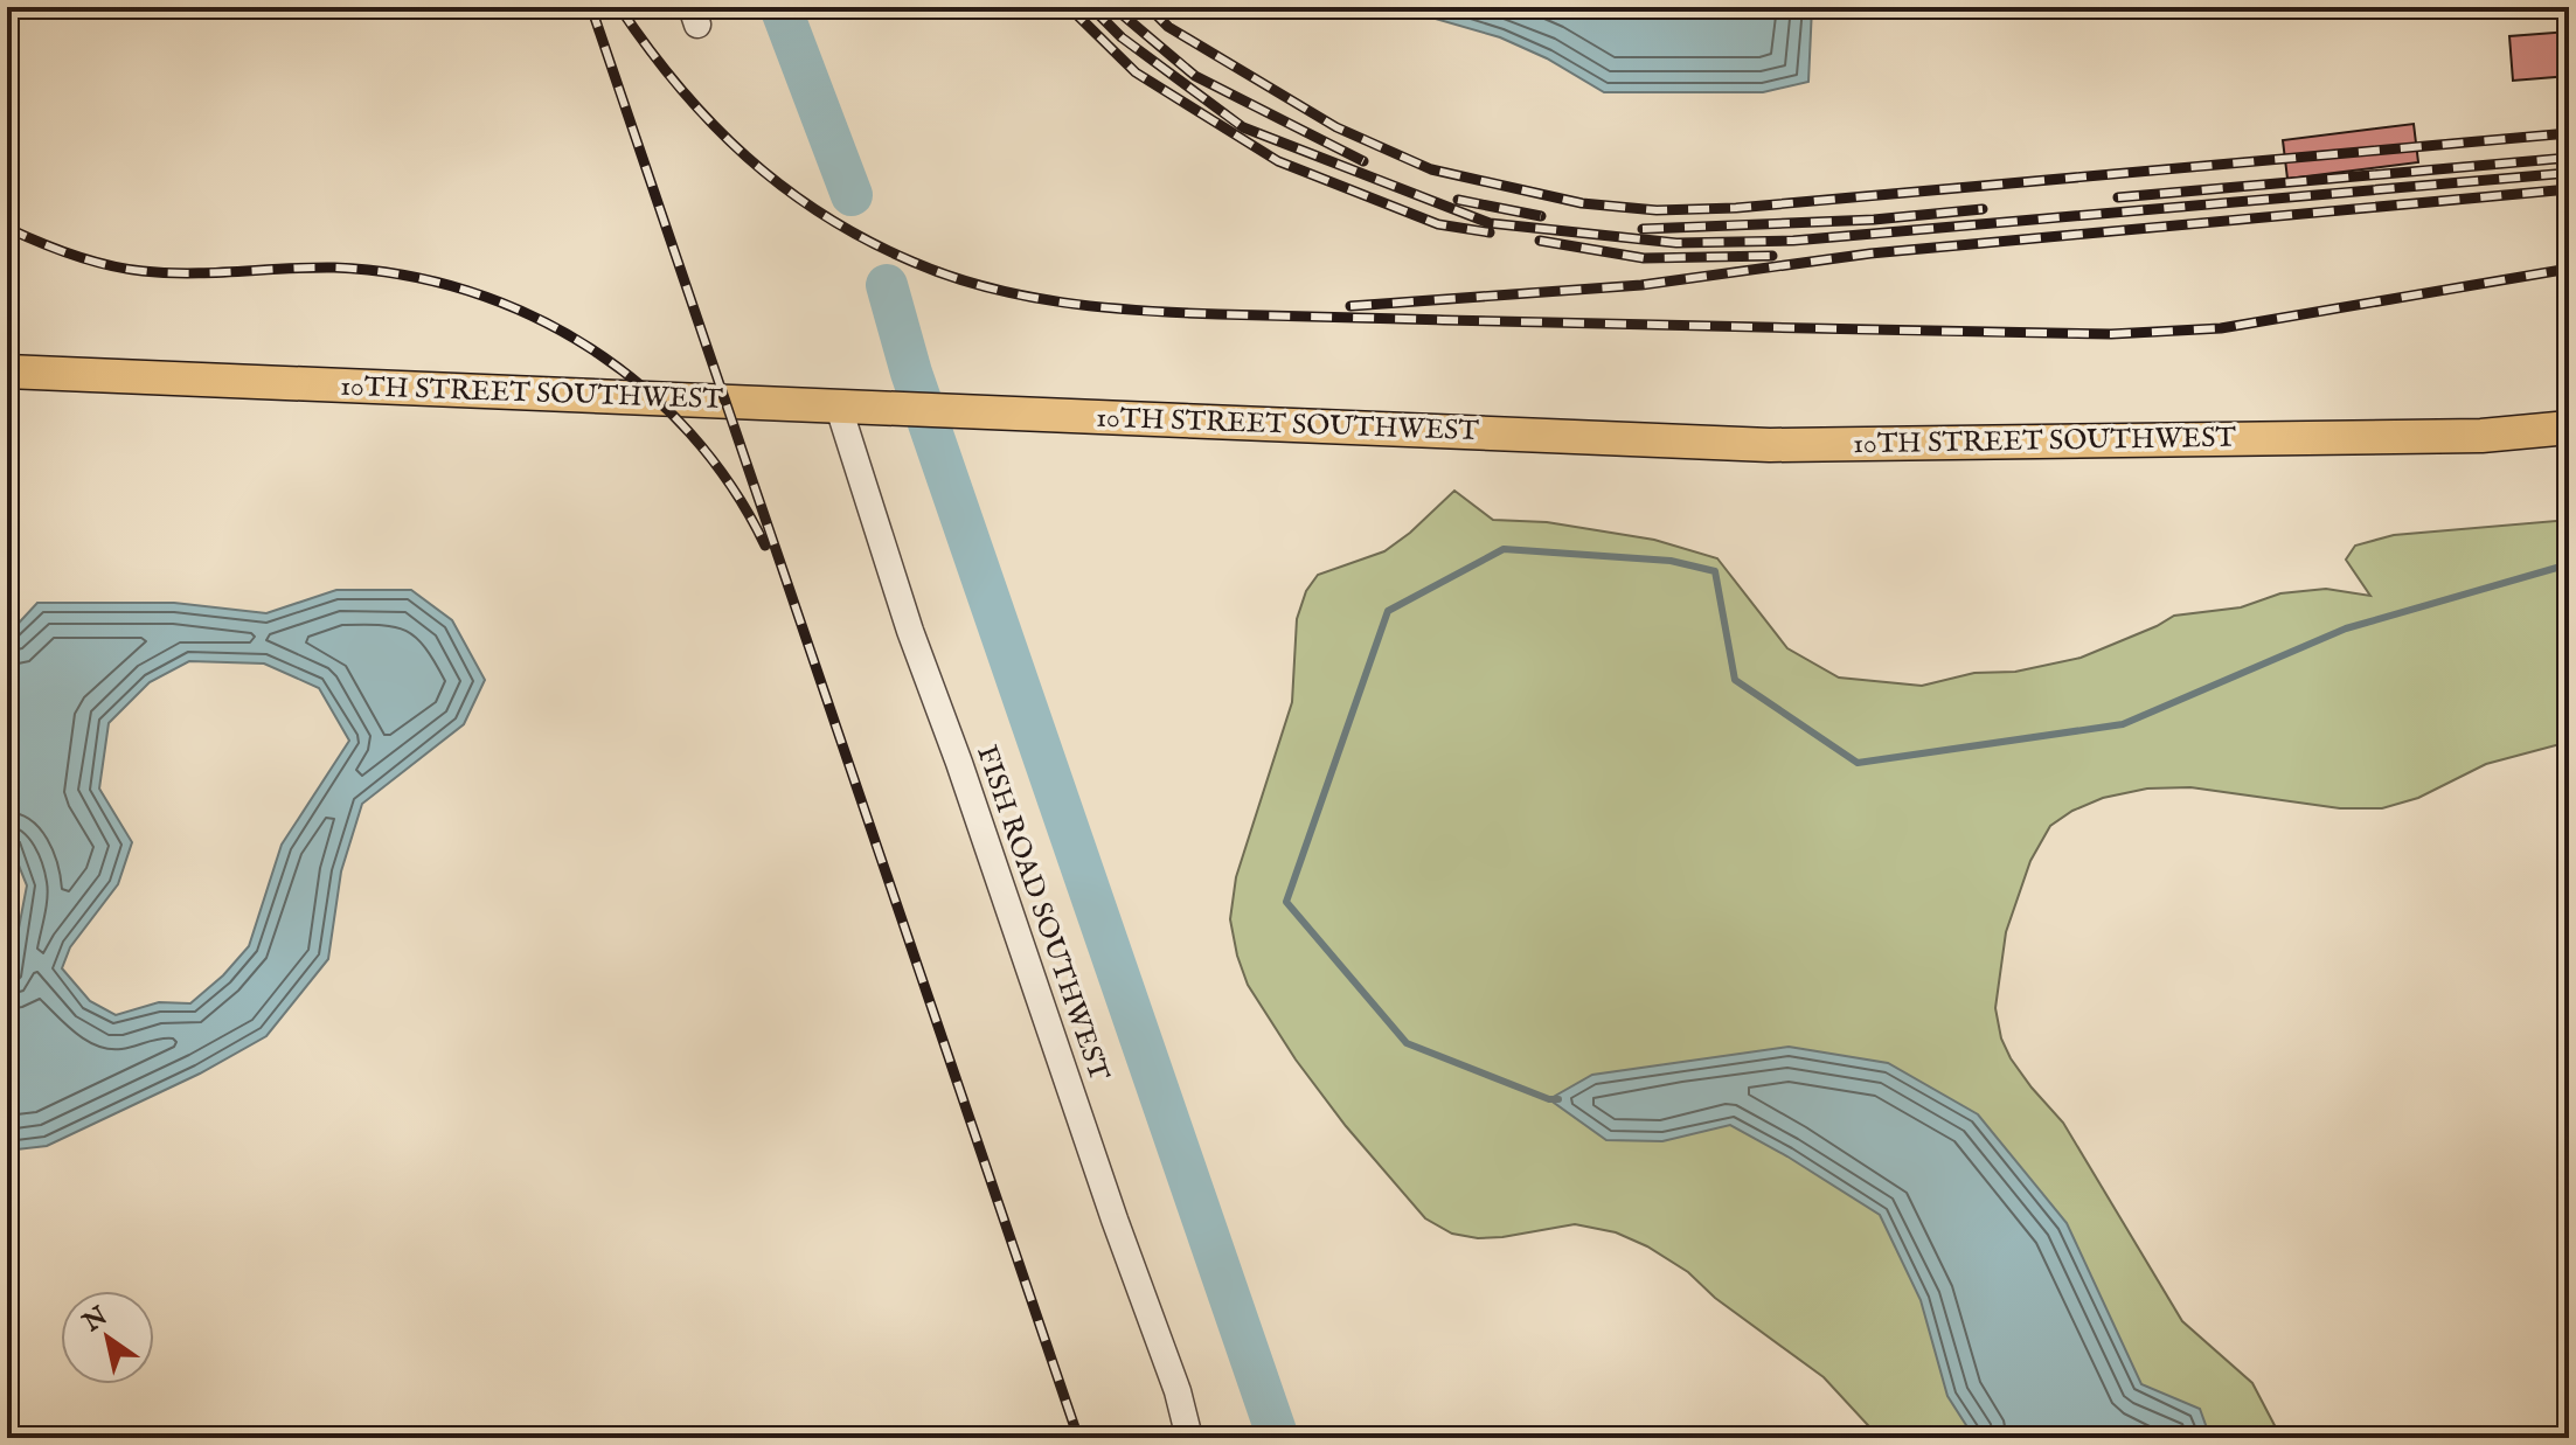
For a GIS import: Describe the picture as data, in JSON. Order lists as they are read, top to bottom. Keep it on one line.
{"streets":{"main road":["10TH STREET SOUTHWEST"],"street":["FISH ROAD SOUTHWEST"]},"crossings":[["10TH STREET SOUTHWEST","FISH ROAD SOUTHWEST"]],"north":"top left"}
